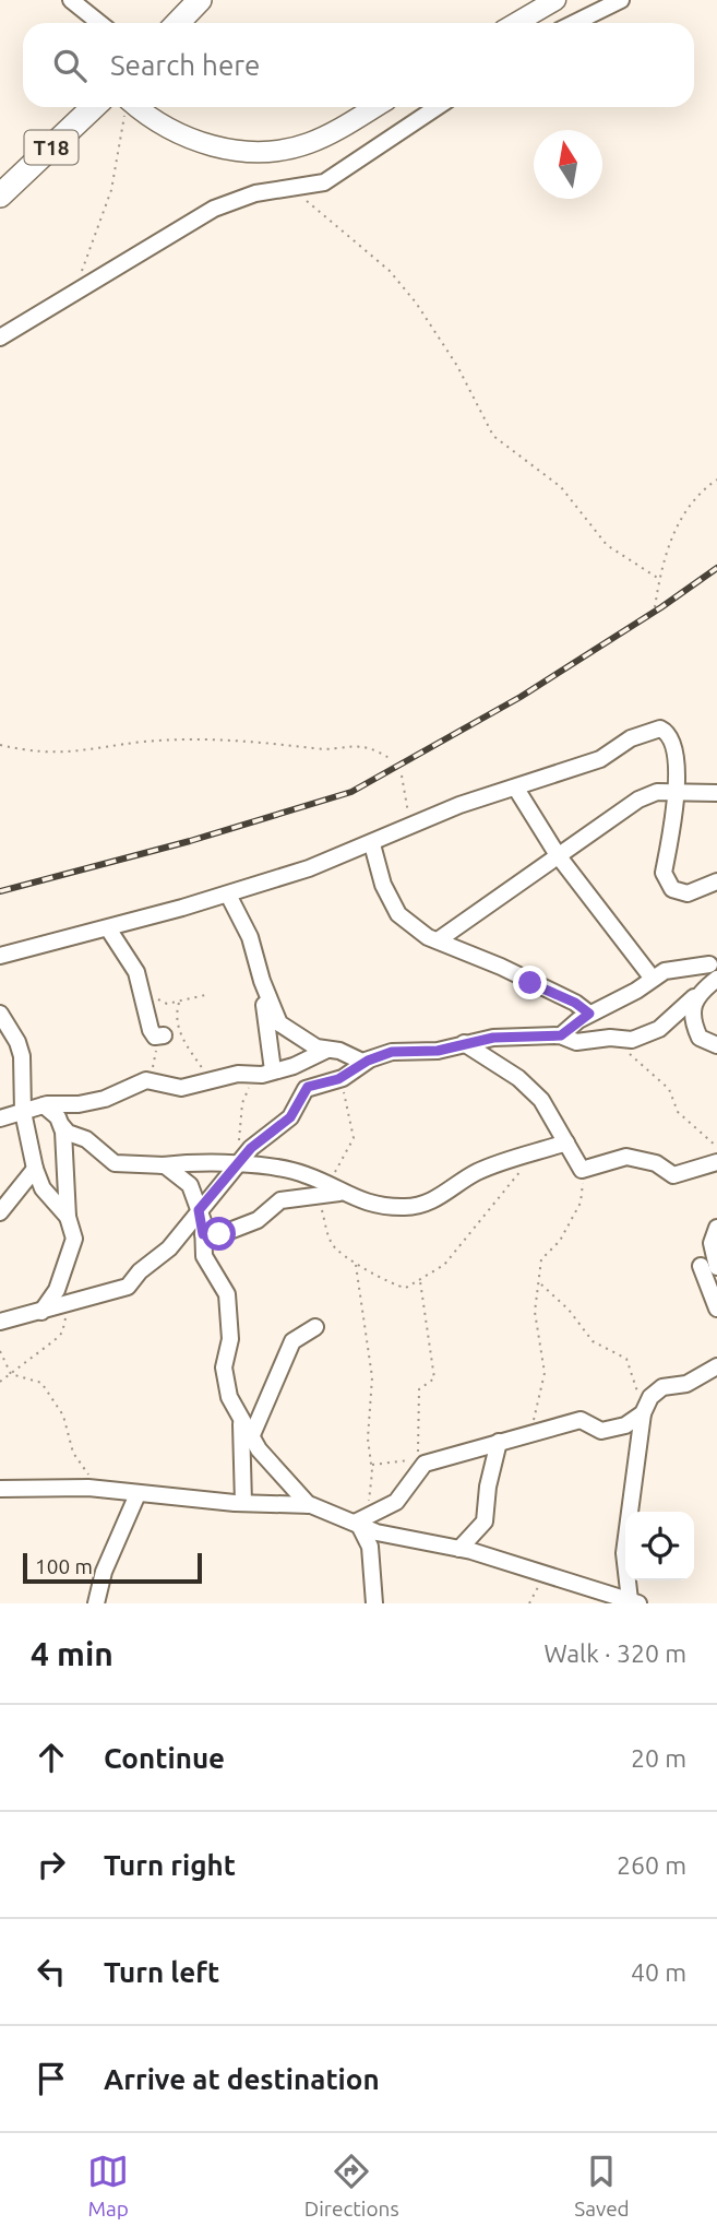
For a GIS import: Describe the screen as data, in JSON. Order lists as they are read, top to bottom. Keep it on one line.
{"streets":{"highway":["T18"]},"scale_bar":"100 m","north":"top","page":{"search":"Search here","scale":"100 m","heading":["4 min","Walk · 320 m"],"list":[["Continue","20 m"],["Turn right","260 m"],["Turn left","40 m"],"Arrive at destination"],"nav":["Map","Directions","Saved"]}}
